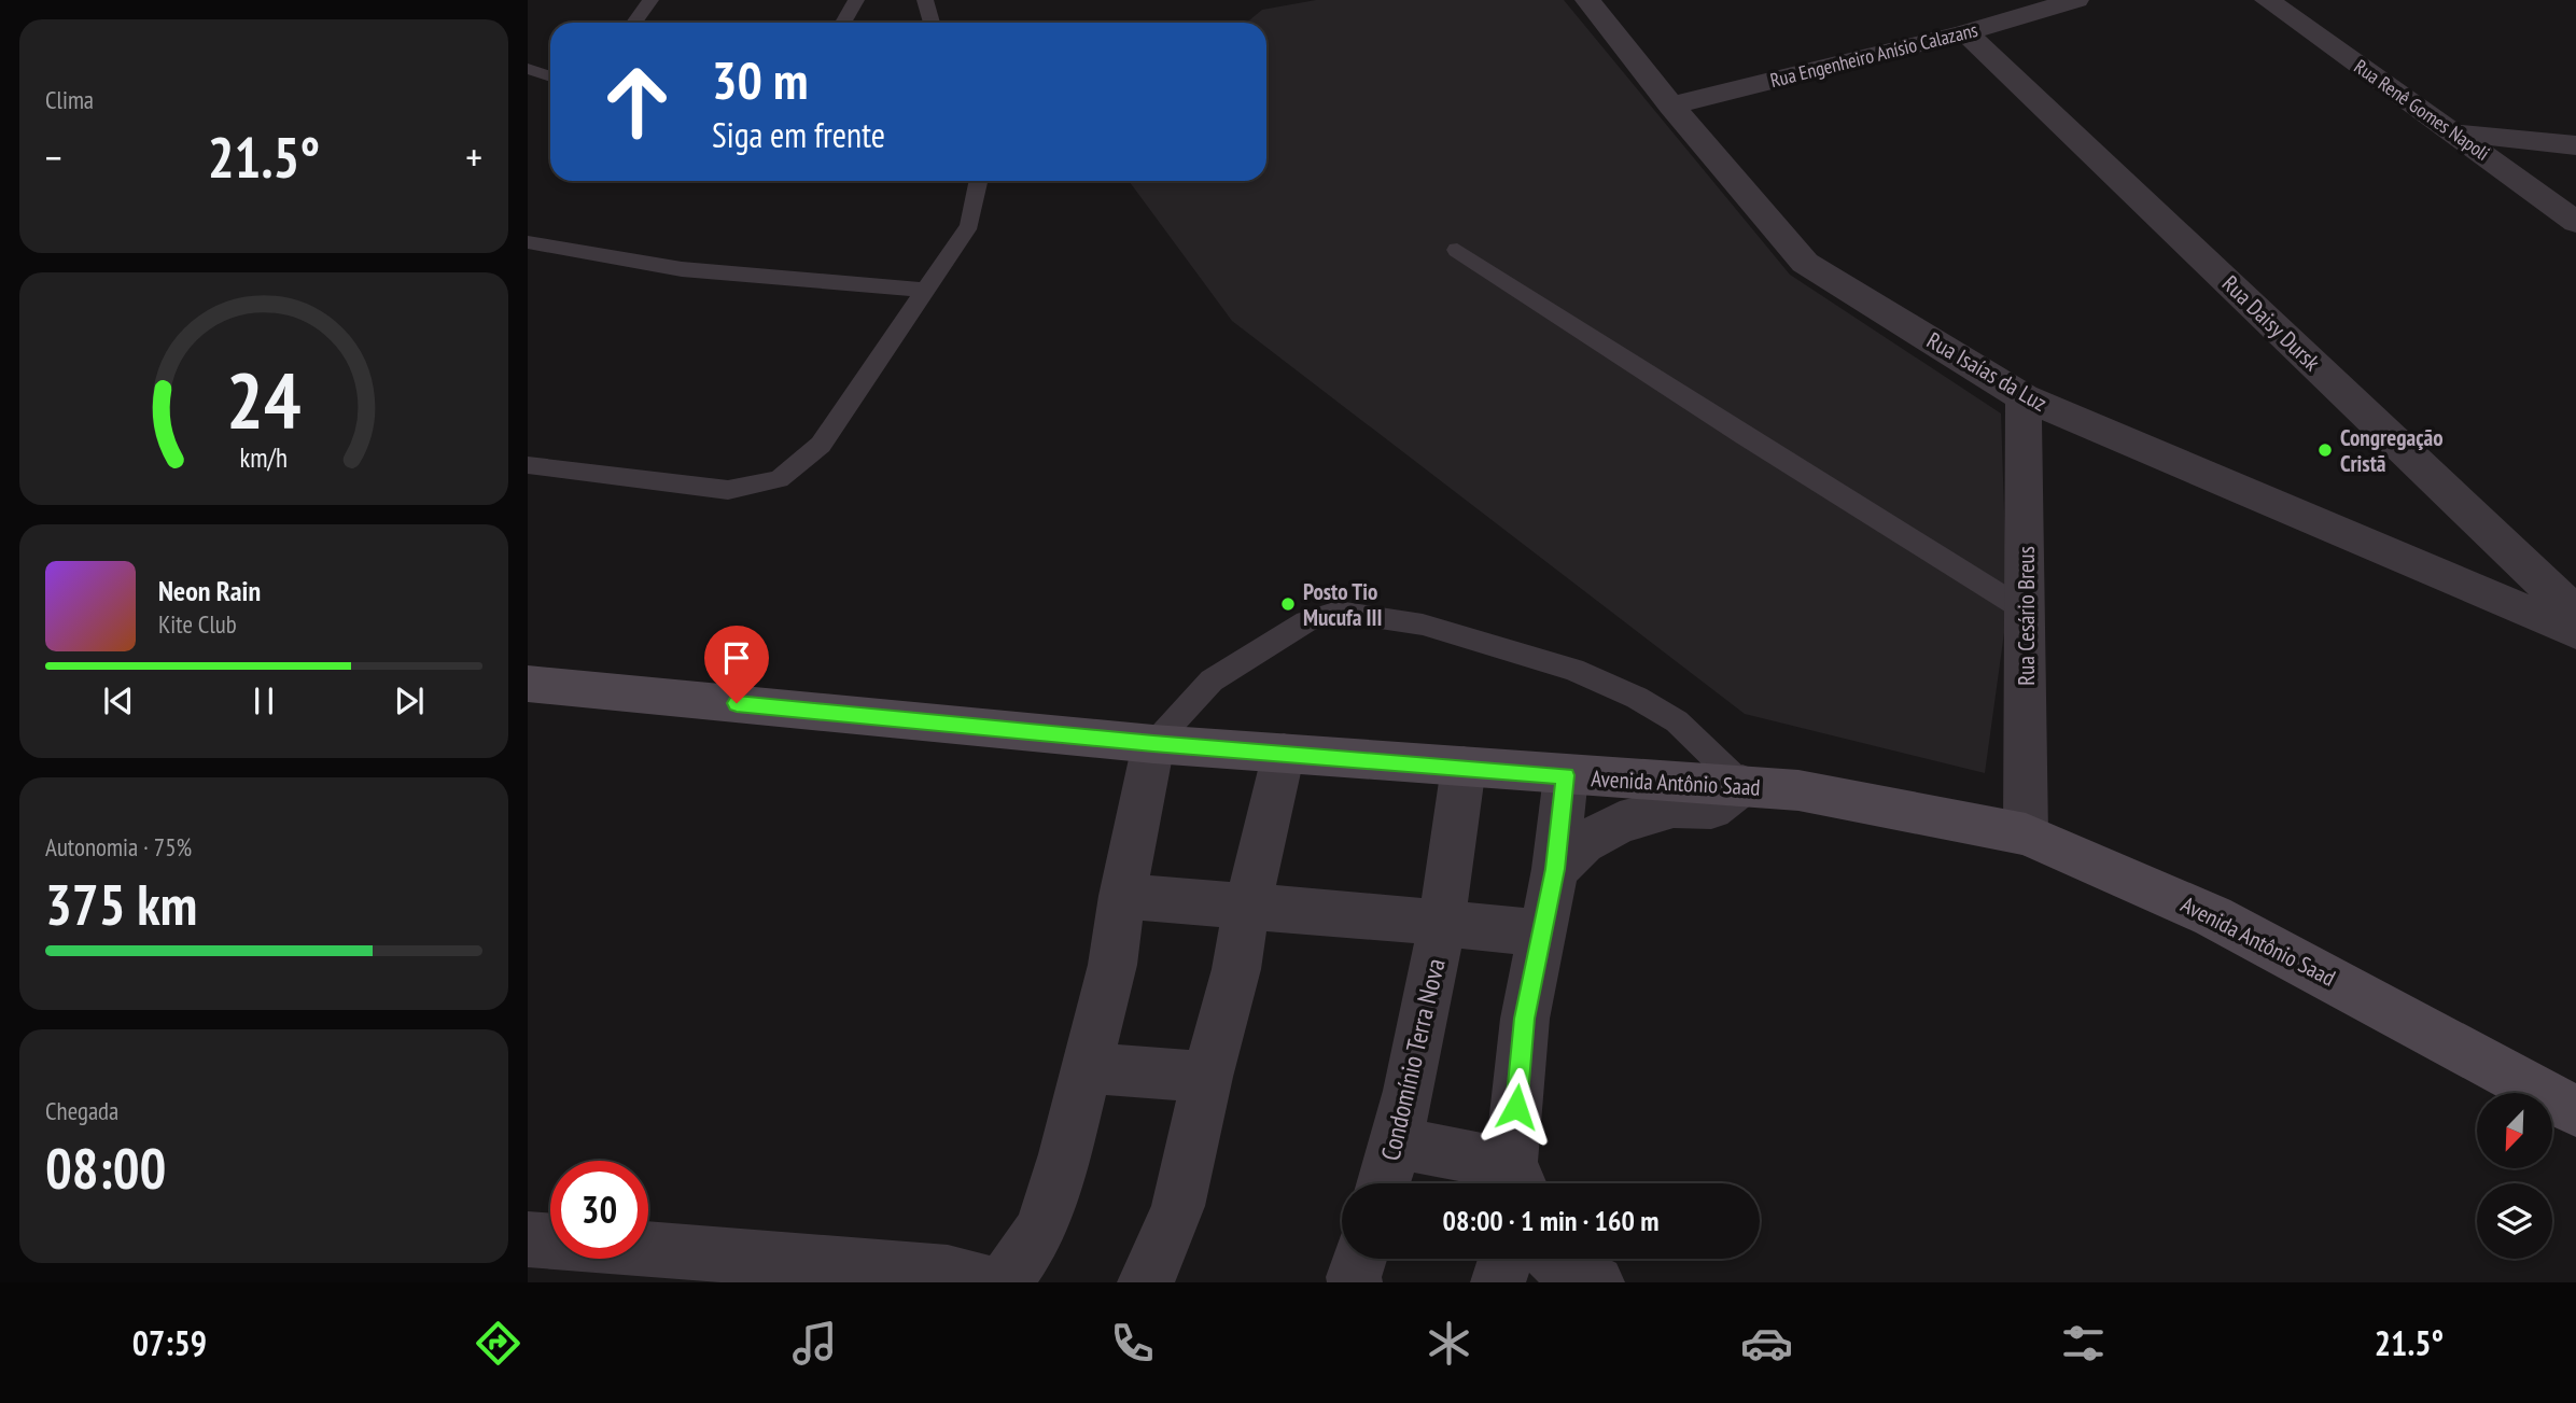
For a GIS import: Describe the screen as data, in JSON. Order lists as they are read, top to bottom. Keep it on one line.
{"streets":{"main road":["Avenida Antônio Saad"],"street":["Rua Engenheiro Anísio Calazans","Rua Renê Gomes Napoli","Rua Daisy Dursk","Rua Isaías da Luz","Rua Cesário Breus","Condomínio Terra Nova"]},"crossings":[["Rua Engenheiro Anísio Calazans","Rua Daisy Dursk"],["Rua Engenheiro Anísio Calazans","Rua Isaías da Luz"],["Rua Isaías da Luz","Rua Cesário Breus"],["Rua Cesário Breus","Avenida Antônio Saad"],["Avenida Antônio Saad","Condomínio Terra Nova"]],"places":["Congregação Cristã","Posto Tio Mucufa III"],"north":"bottom left","page":{"tile":["Clima",["Autonomia · 75%","375 km"],["Chegada","08:00"]],"turn":["30 m","Siga em frente"],"heat":["−","21.5°","+"],"song":["Neon Rain","Kite Club"],"limit":"30","trip":"08:00 · 1 min · 160 m","tabs":["07:59","21.5°"],"gauge":["24","km/h"]}}
